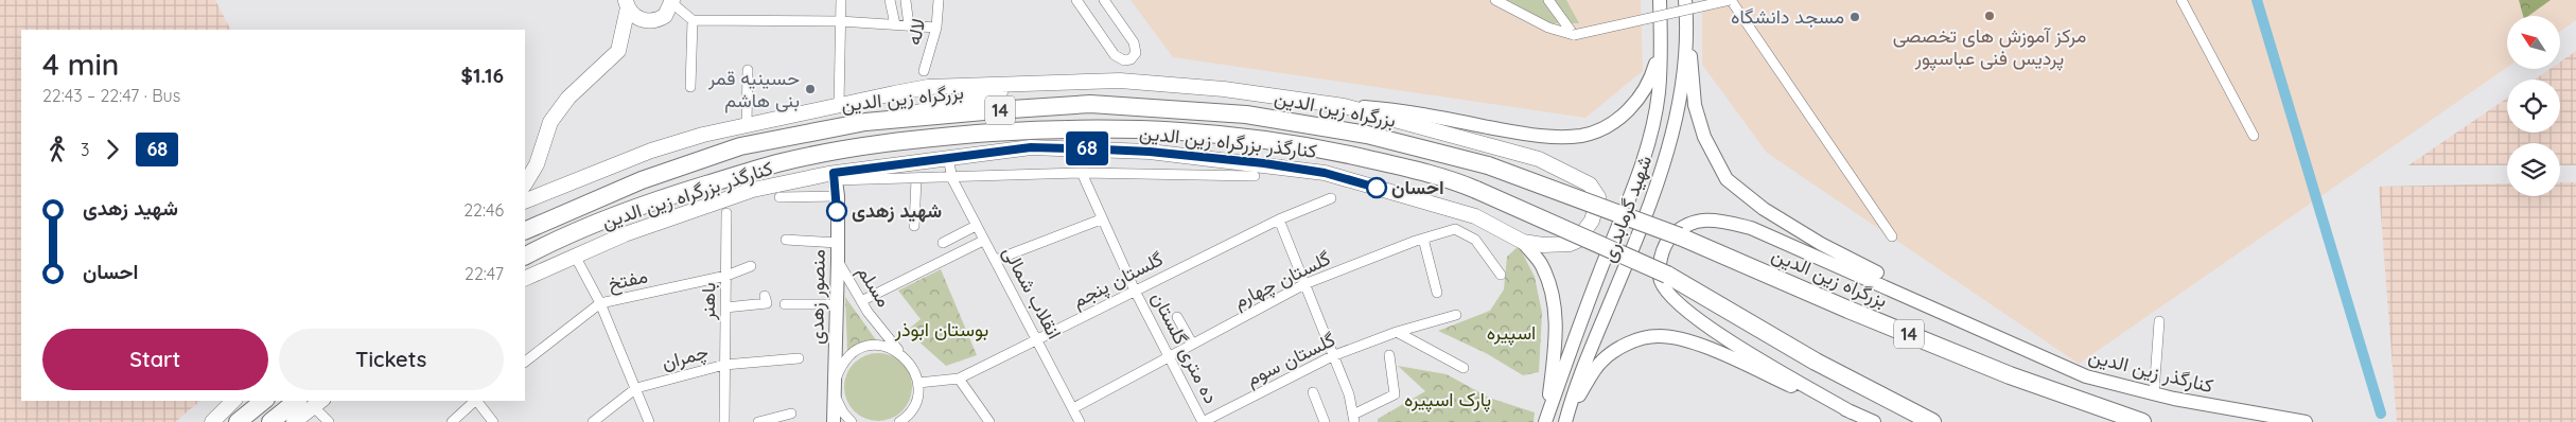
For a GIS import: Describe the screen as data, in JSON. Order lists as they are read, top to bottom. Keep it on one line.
{"streets":{"highway":["بزرگراه زین الدین","14"],"main road":["کنارگذر بزرگراه زین الدین","شهید گرمابدری","منصور زهدی","کنارگذر زین الدین"],"street":["لاله","مفتخ","گلستان پنجم","گلستان چهارم","مسلم","انقلاب شمالی","باهنر","ده متری گلستان","چمران","گلستان سوم"]},"crossings":[["کنارگذر بزرگراه زین الدین","انقلاب شمالی"],["کنارگذر بزرگراه زین الدین","منصور زهدی"],["مفتخ","باهنر"],["گلستان پنجم","مسلم"],["گلستان پنجم","انقلاب شمالی"],["گلستان پنجم","ده متری گلستان"],["گلستان چهارم","انقلاب شمالی"],["گلستان چهارم","ده متری گلستان"],["مسلم","منصور زهدی"],["باهنر","چمران"],["ده متری گلستان","گلستان سوم"]],"parks":["بوستان ابوذر","اسپیره","پارک اسپیره"],"places":["مرکز آموزش های تخصصی پردیس فنی عباسپور","مسجد دانشگاه","حسینیه قمر بنی هاشم","احسان","شهید زهدی"],"lines":["bus line 68"],"north":"top left","page":{"on_map":"68","heading":["4 min","22:43 – 22:47 · Bus","$1.16"],"legs":["3","68"],"list":[{"name":"شهید زهدی","value":"22:46"},{"name":"احسان","value":"22:47"}],"buttons":["Start","Tickets"]}}
